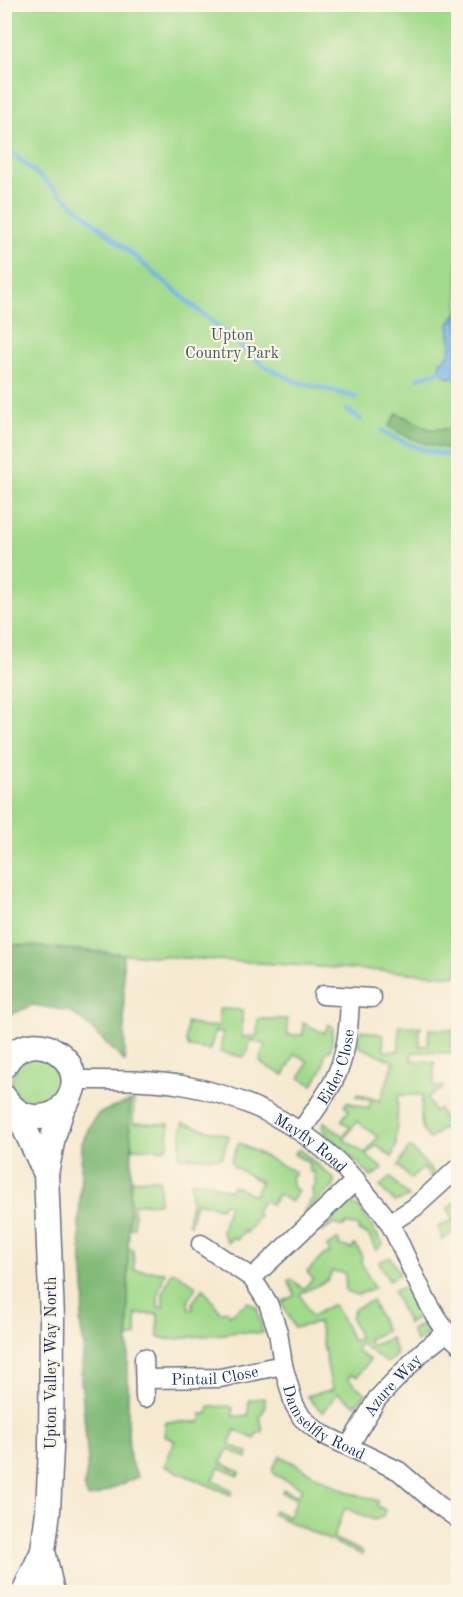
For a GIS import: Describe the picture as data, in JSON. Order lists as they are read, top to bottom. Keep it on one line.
{"streets":{"street":["Eider Close","Mayfly Road","Upton Valley Way North","Pintail Close","Azure Way","Damselfly Road"]},"crossings":[["Eider Close","Mayfly Road"],["Mayfly Road","Upton Valley Way North"],["Mayfly Road","Azure Way"],["Pintail Close","Damselfly Road"],["Azure Way","Damselfly Road"]],"parks":["Upton Country Park"]}
